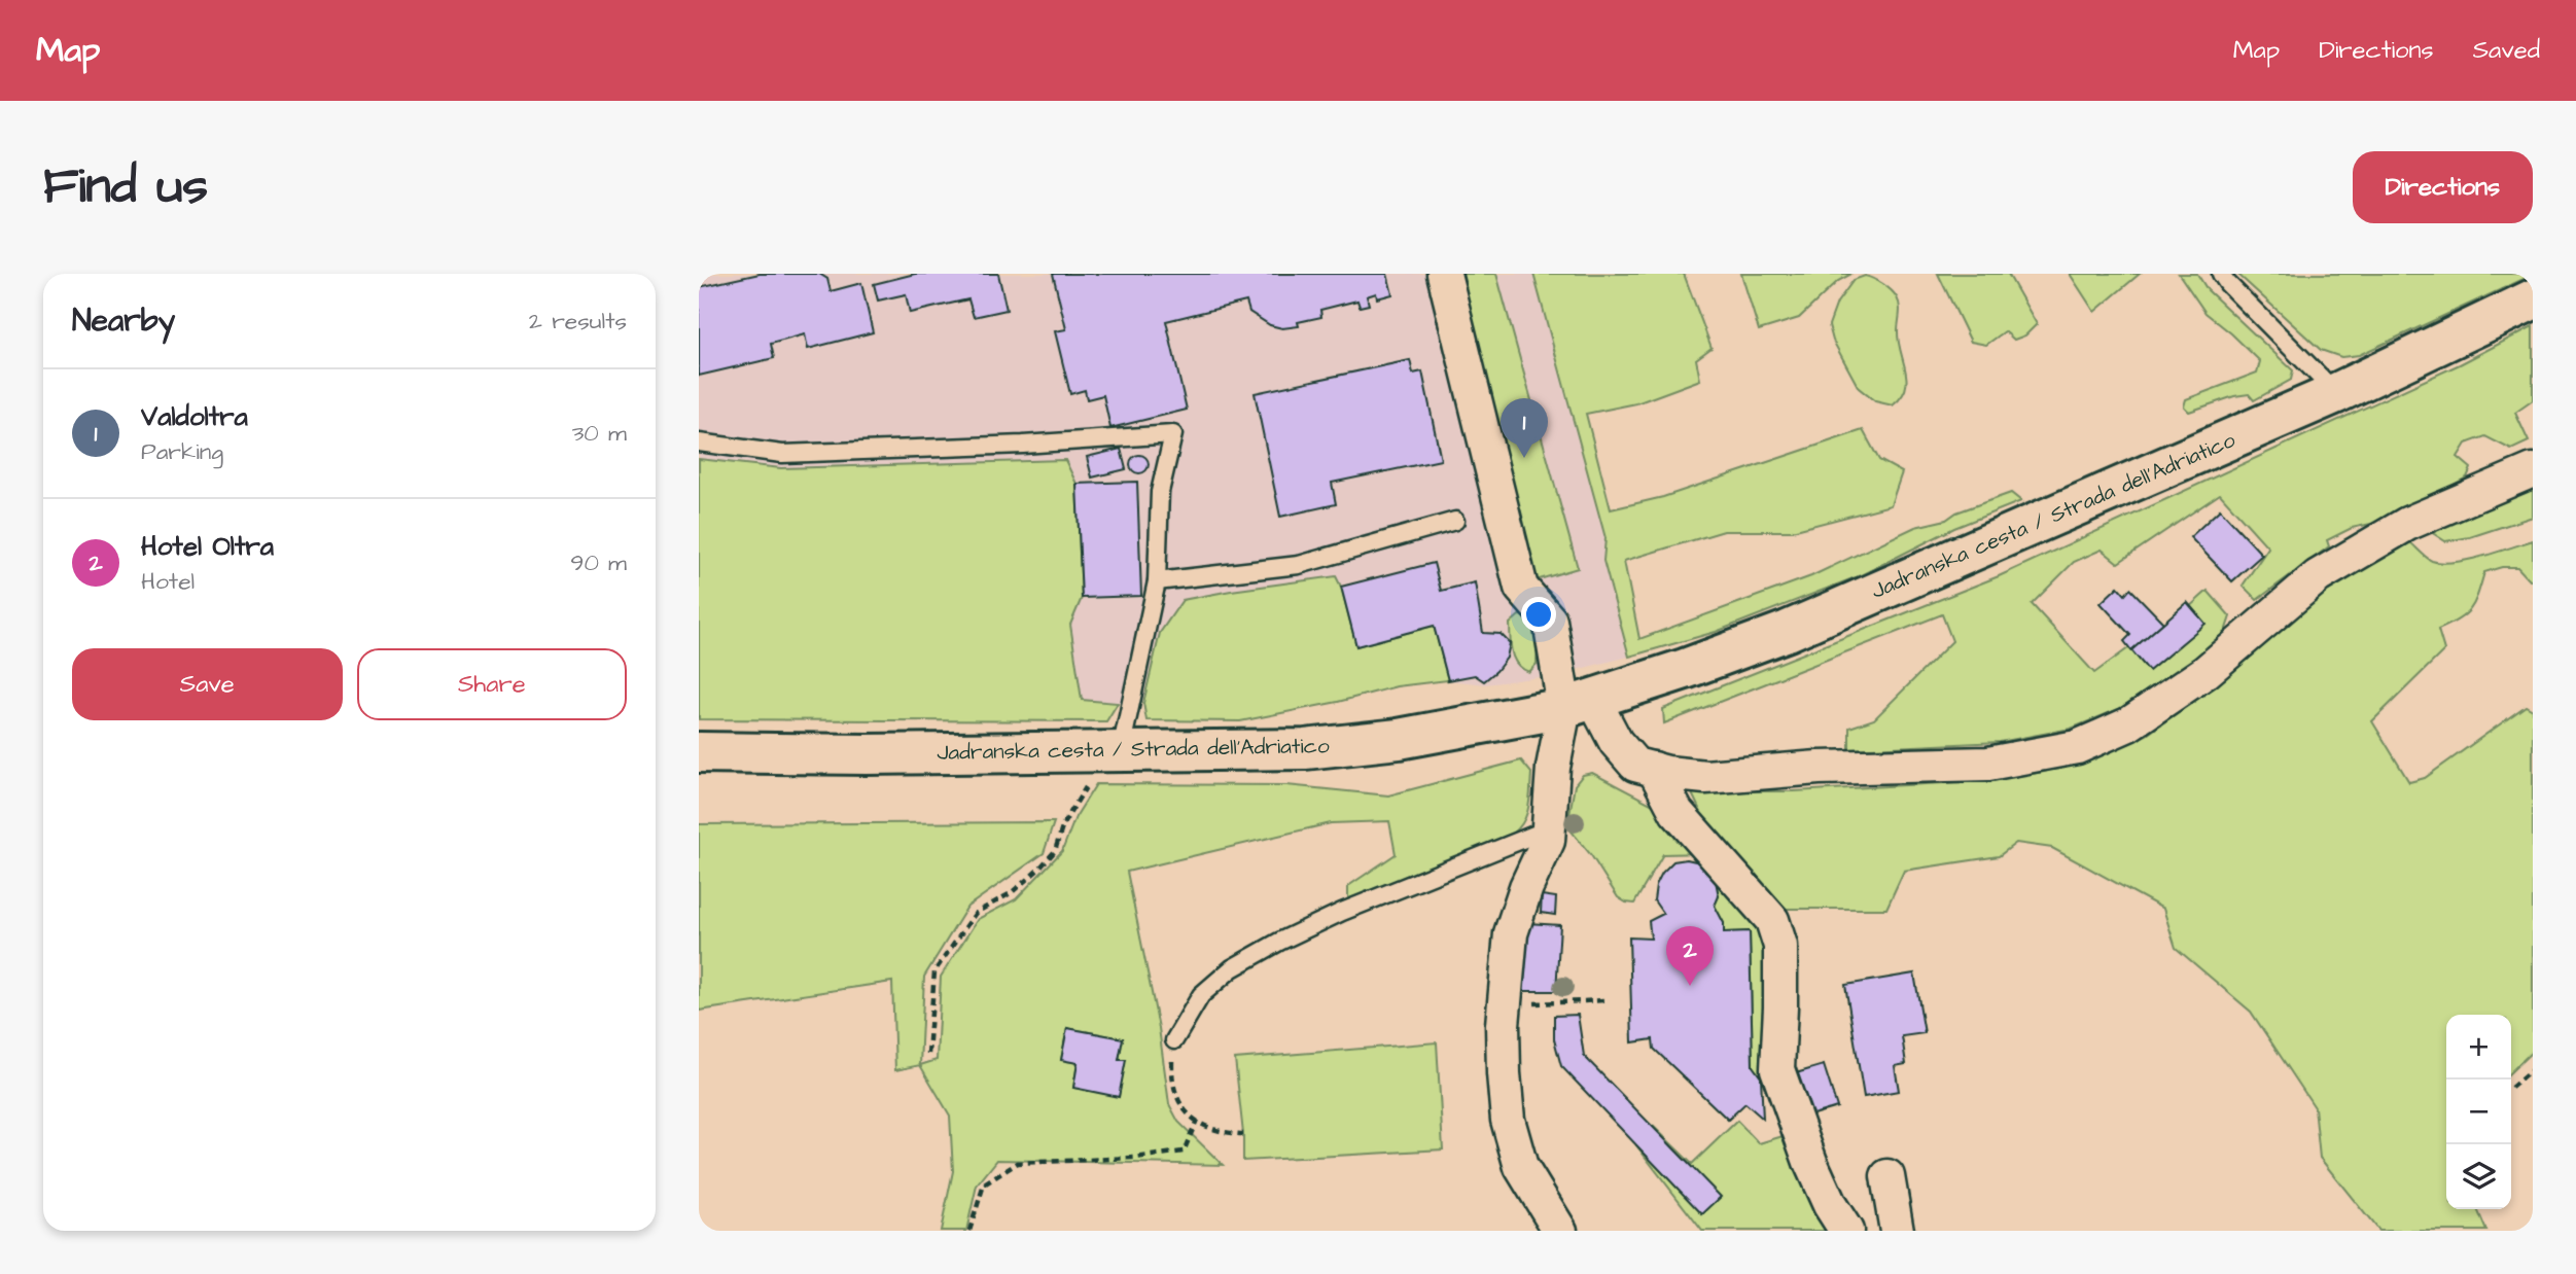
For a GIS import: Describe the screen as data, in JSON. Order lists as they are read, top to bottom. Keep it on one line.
{"streets":{"main road":["Jadranska cesta / Strada dell'Adriatico"]},"page":{"header":"Map","nav":["Map","Directions","Saved"],"buttons":["Directions",["Save","Share"]],"title":"Find us","heading":["Nearby","2 results"],"list":[{"mark":"1","name":"Valdoltra","note":"Parking","value":"30 m"},{"mark":"2","name":"Hotel Oltra","note":"Hotel","value":"90 m"}],"pins":["1","2"],"map_buttons":["+","−"]}}
